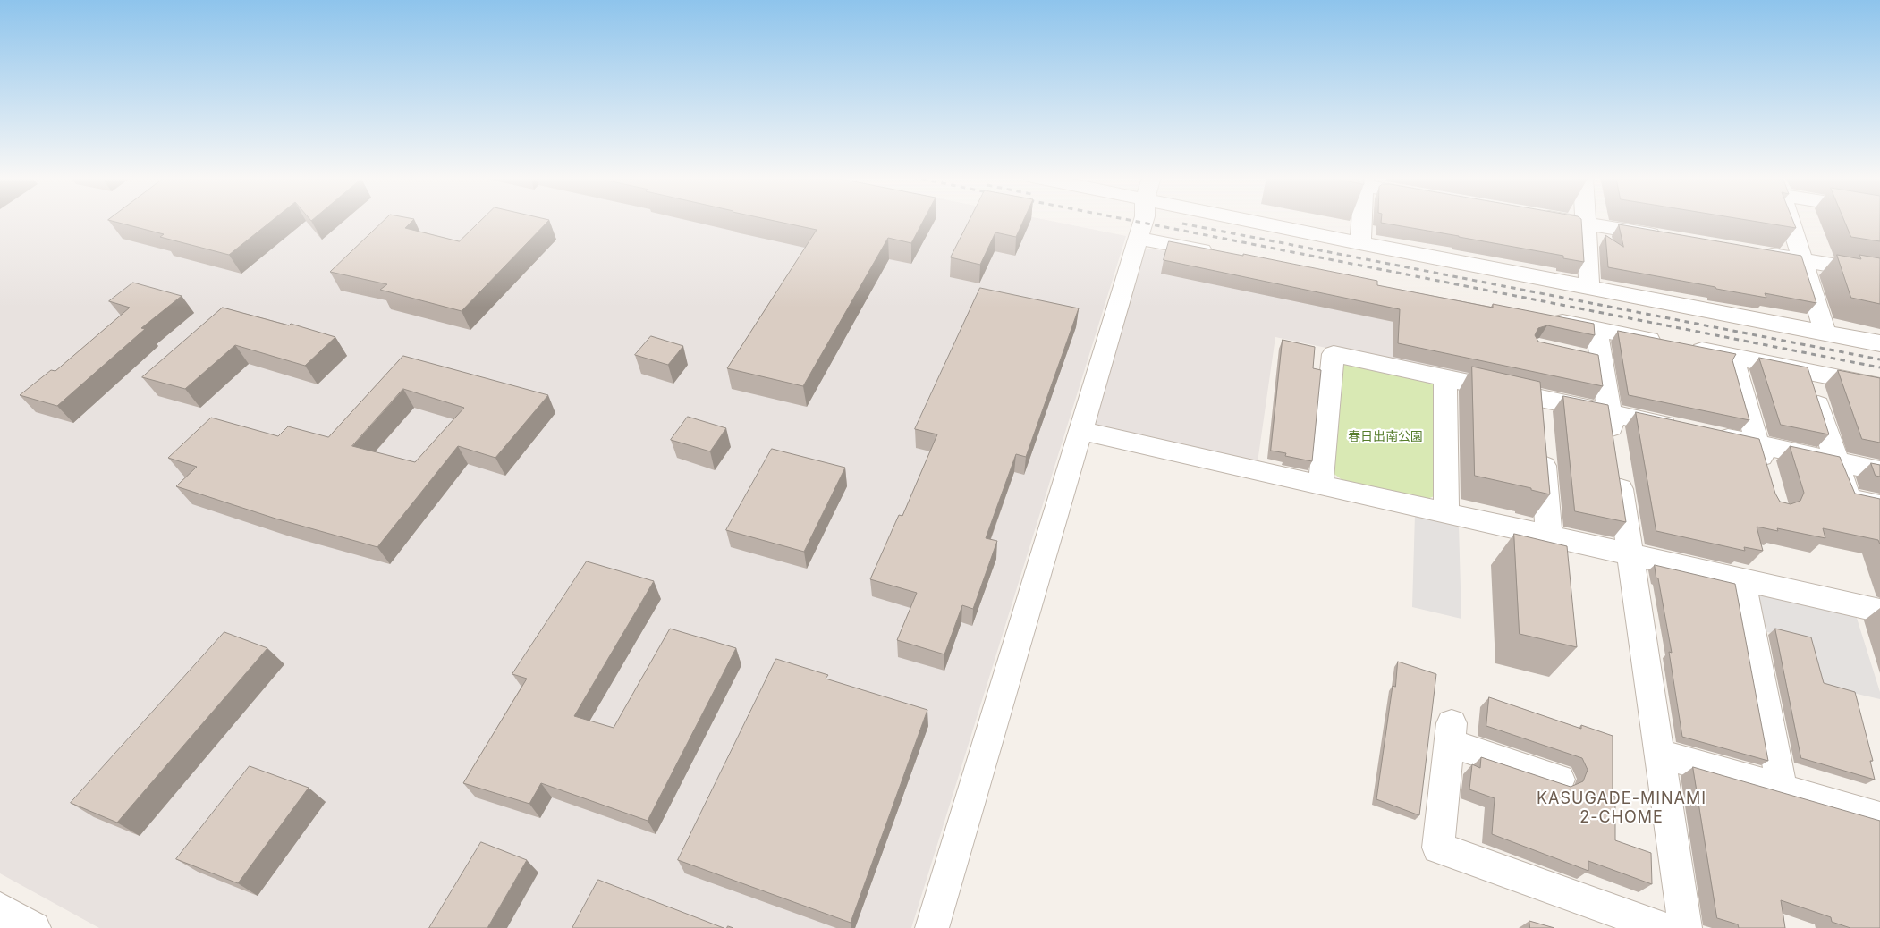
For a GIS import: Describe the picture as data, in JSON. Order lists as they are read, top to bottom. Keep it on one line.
{"districts":["KASUGADE-MINAMI 2-CHOME"],"parks":["春日出南公園"]}
